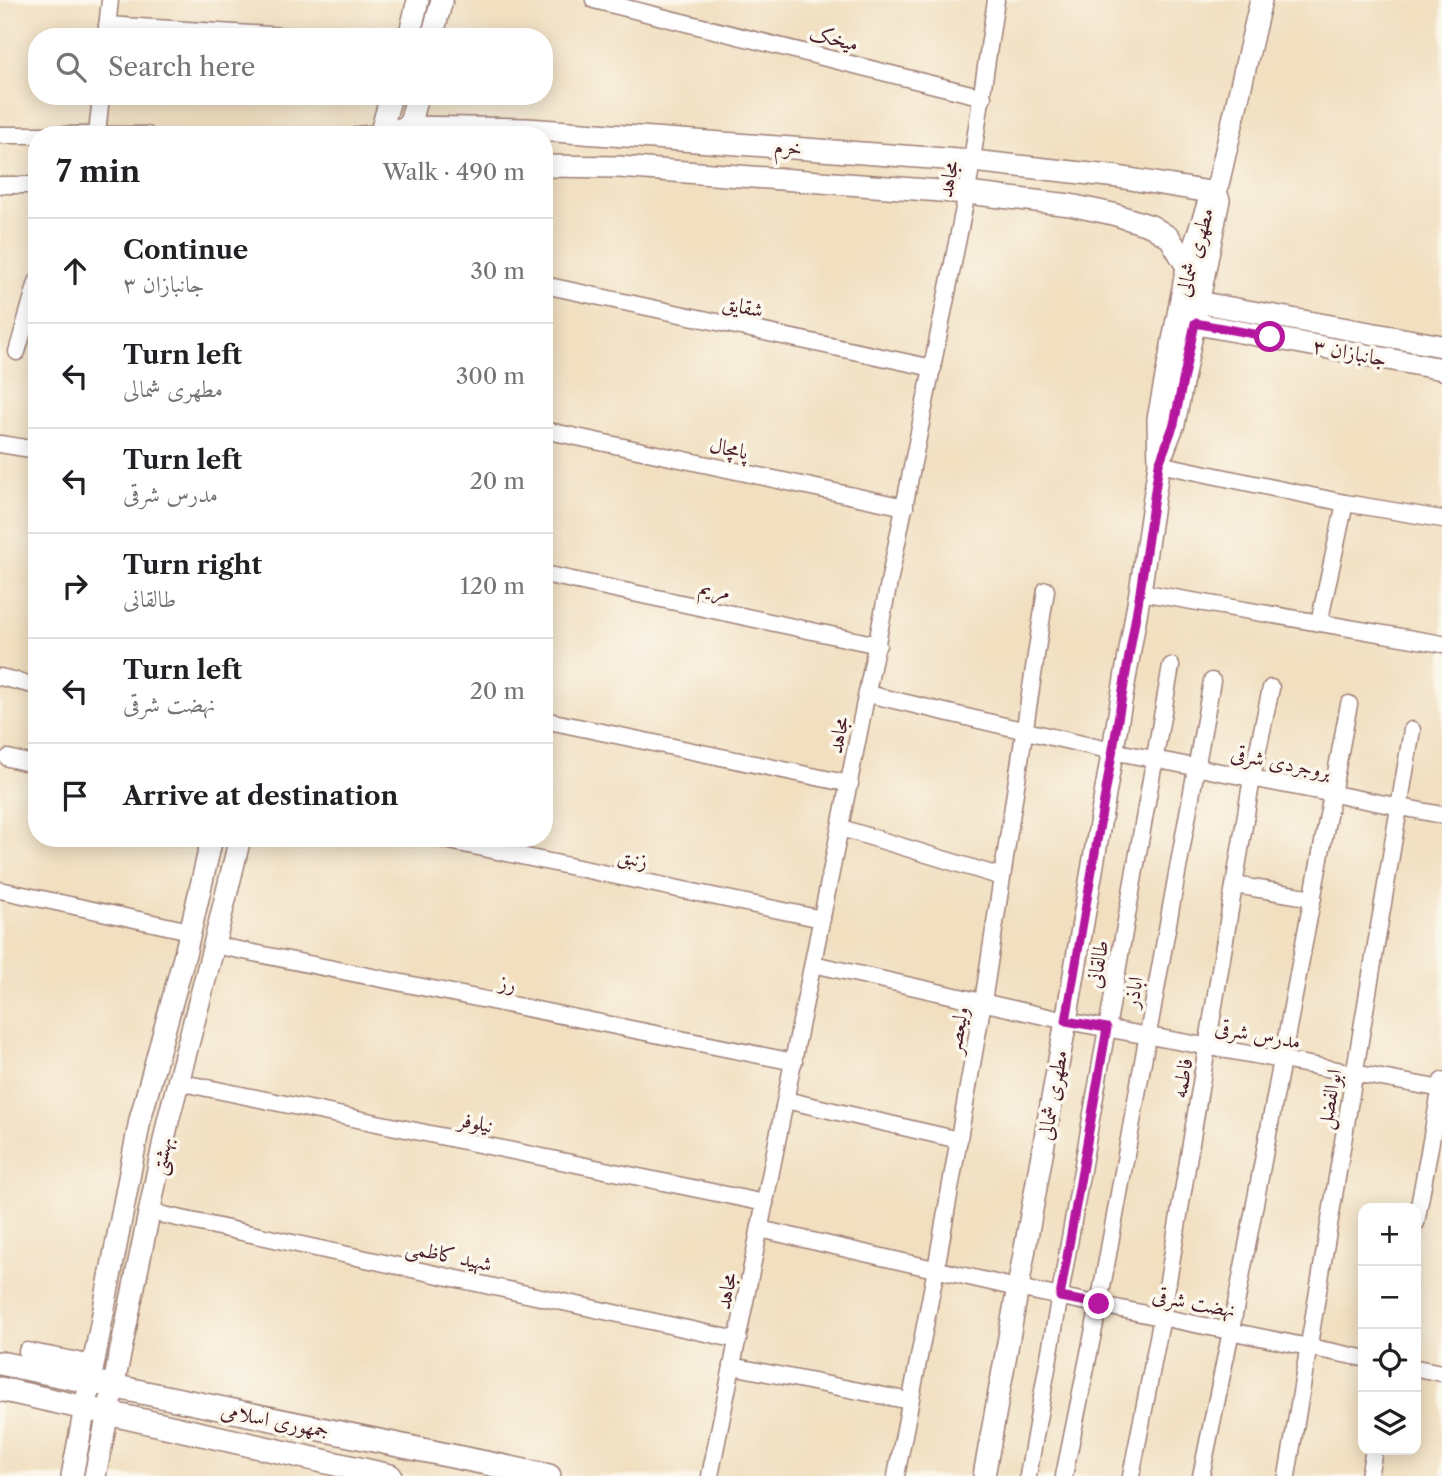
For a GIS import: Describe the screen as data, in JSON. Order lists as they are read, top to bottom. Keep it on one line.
{"streets":{"main road":["جمهوری اسلامی"],"street":["میخک","خرم","مجاهد","مطهری شمالی","شقایق","جانبازان ۳","پامچال","مریم","بروجردی شرقی","زنبق","طالقانی","رز","اباذر","ولیعصر","مدرس شرقی","فاطمه","ابوالفضل","نیلوفر","بهشتی","شهید کاظمی","نهضت شرقی"]},"crossings":[["میخک","مجاهد"],["خرم","مجاهد"],["خرم","مطهری شمالی"],["مجاهد","شقایق"],["مجاهد","پامچال"],["مجاهد","مریم"],["مجاهد","بروجردی شرقی"],["مجاهد","زنبق"],["مجاهد","رز"],["مجاهد","مدرس شرقی"],["مجاهد","نیلوفر"],["مجاهد","شهید کاظمی"],["مجاهد","نهضت شرقی"],["مطهری شمالی","جانبازان ۳"],["مطهری شمالی","بروجردی شرقی"],["مطهری شمالی","مدرس شرقی"],["مطهری شمالی","نهضت شرقی"],["بروجردی شرقی","طالقانی"],["بروجردی شرقی","اباذر"],["بروجردی شرقی","ولیعصر"],["بروجردی شرقی","فاطمه"],["بروجردی شرقی","ابوالفضل"],["طالقانی","مدرس شرقی"],["طالقانی","نهضت شرقی"],["رز","بهشتی"],["اباذر","مدرس شرقی"],["اباذر","نهضت شرقی"],["ولیعصر","مدرس شرقی"],["ولیعصر","نهضت شرقی"],["مدرس شرقی","فاطمه"],["مدرس شرقی","ابوالفضل"],["فاطمه","نهضت شرقی"],["ابوالفضل","نهضت شرقی"],["نیلوفر","بهشتی"],["بهشتی","شهید کاظمی"],["بهشتی","جمهوری اسلامی"]],"page":{"search":"Search here","heading":["7 min","Walk · 490 m"],"list":[["Continue","جانبازان ۳","30 m"],["Turn left","مطهری شمالی","300 m"],["Turn left","مدرس شرقی","20 m"],["Turn right","طالقانی","120 m"],["Turn left","نهضت شرقی","20 m"],"Arrive at destination"],"map_buttons":["+","−"]}}
